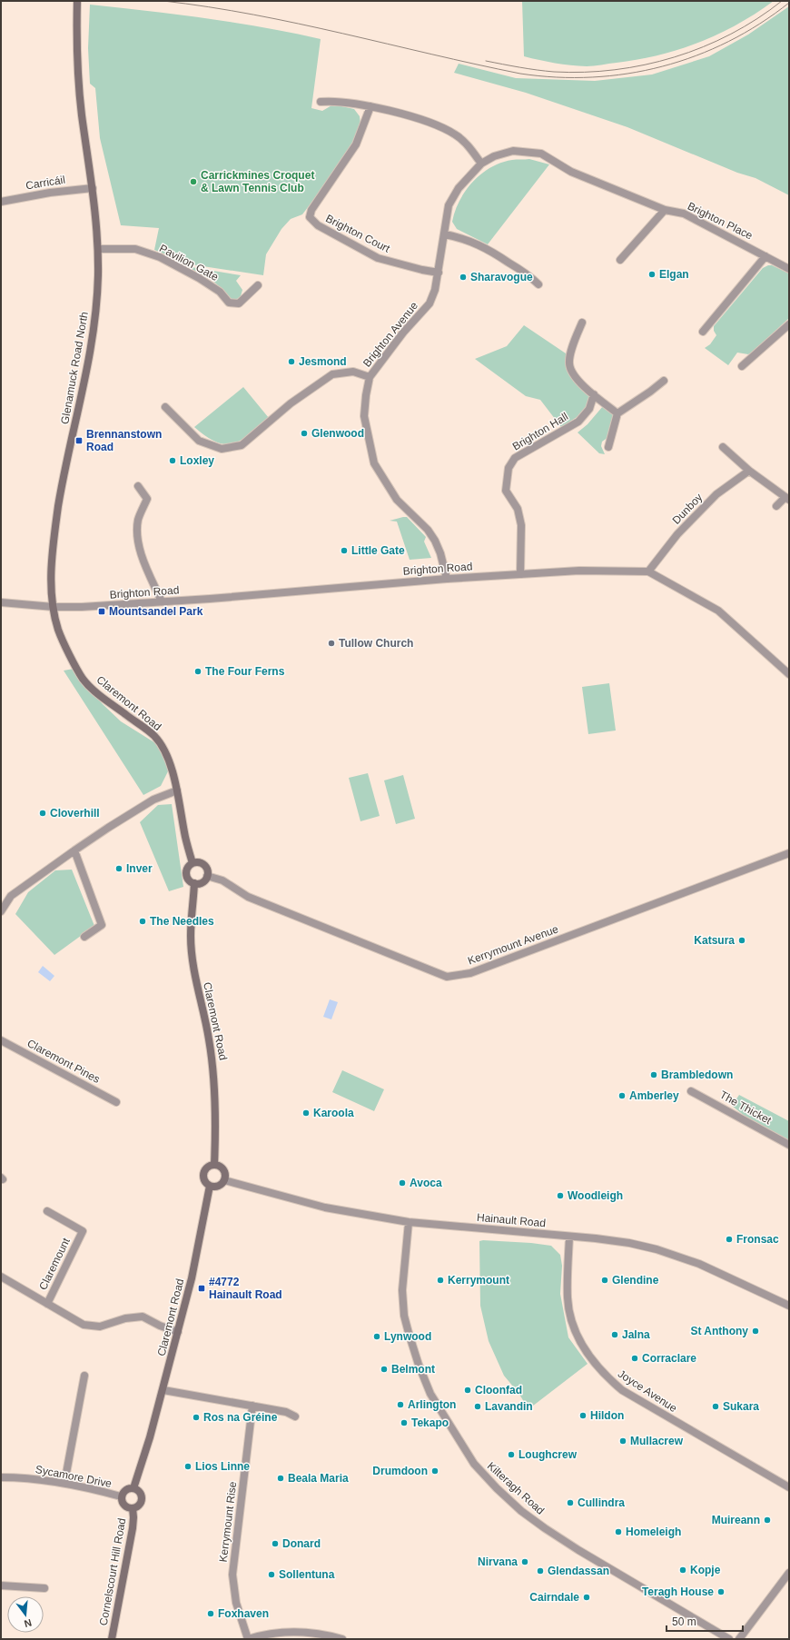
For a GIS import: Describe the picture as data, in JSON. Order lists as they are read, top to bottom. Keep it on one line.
{"streets":{"main road":["Glenamuck Road North","Claremont Road","Cornelscourt Hill Road"],"street":["Carricáil","Brighton Place","Brighton Court","Pavilion Gate","Brighton Avenue","Brighton Hall","Dunboy","Brighton Road","Kerrymount Avenue","Claremont Pines","The Thicket","Hainault Road","Claremount","Joyce Avenue","Sycamore Drive","Kilteragh Road","Kerrymount Rise"]},"crossings":[["Carricáil","Glenamuck Road North"],["Brighton Place","Brighton Avenue"],["Brighton Court","Brighton Avenue"],["Pavilion Gate","Glenamuck Road North"],["Brighton Avenue","Brighton Road"],["Glenamuck Road North","Brighton Road"],["Glenamuck Road North","Claremont Road"],["Brighton Hall","Brighton Road"],["Dunboy","Brighton Road"],["Brighton Road","Claremont Road"],["Claremont Road","Kerrymount Avenue"],["Claremont Road","Hainault Road"],["Claremont Road","Claremount"],["Hainault Road","Joyce Avenue"],["Hainault Road","Kilteragh Road"],["Sycamore Drive","Cornelscourt Hill Road"]],"places":{"other":["Carrickmines Croquet & Lawn Tennis Club","Elgan","Sharavogue","Jesmond","Glenwood","Loxley","Little Gate","Tullow Church","The Four Ferns","Cloverhill","Inver","The Needles","Katsura","Brambledown","Amberley","Karoola","Avoca","Woodleigh","Fronsac","Kerrymount","Glendine","St Anthony","Jalna","Lynwood","Corraclare","Belmont","Cloonfad","Arlington","Lavandin","Sukara","Hildon","Ros na Gréine","Tekapo","Mullacrew","Loughcrew","Lios Linne","Drumdoon","Beala Maria","Cullindra","Muireann","Homeleigh","Donard","Nirvana","Kopje","Glendassan","Sollentuna","Teragh House","Cairndale","Foxhaven"],"transit":["Brennanstown Road","Mountsandel Park","#4772 Hainault Road"]},"scale_bar":"50 m","north":"bottom"}
